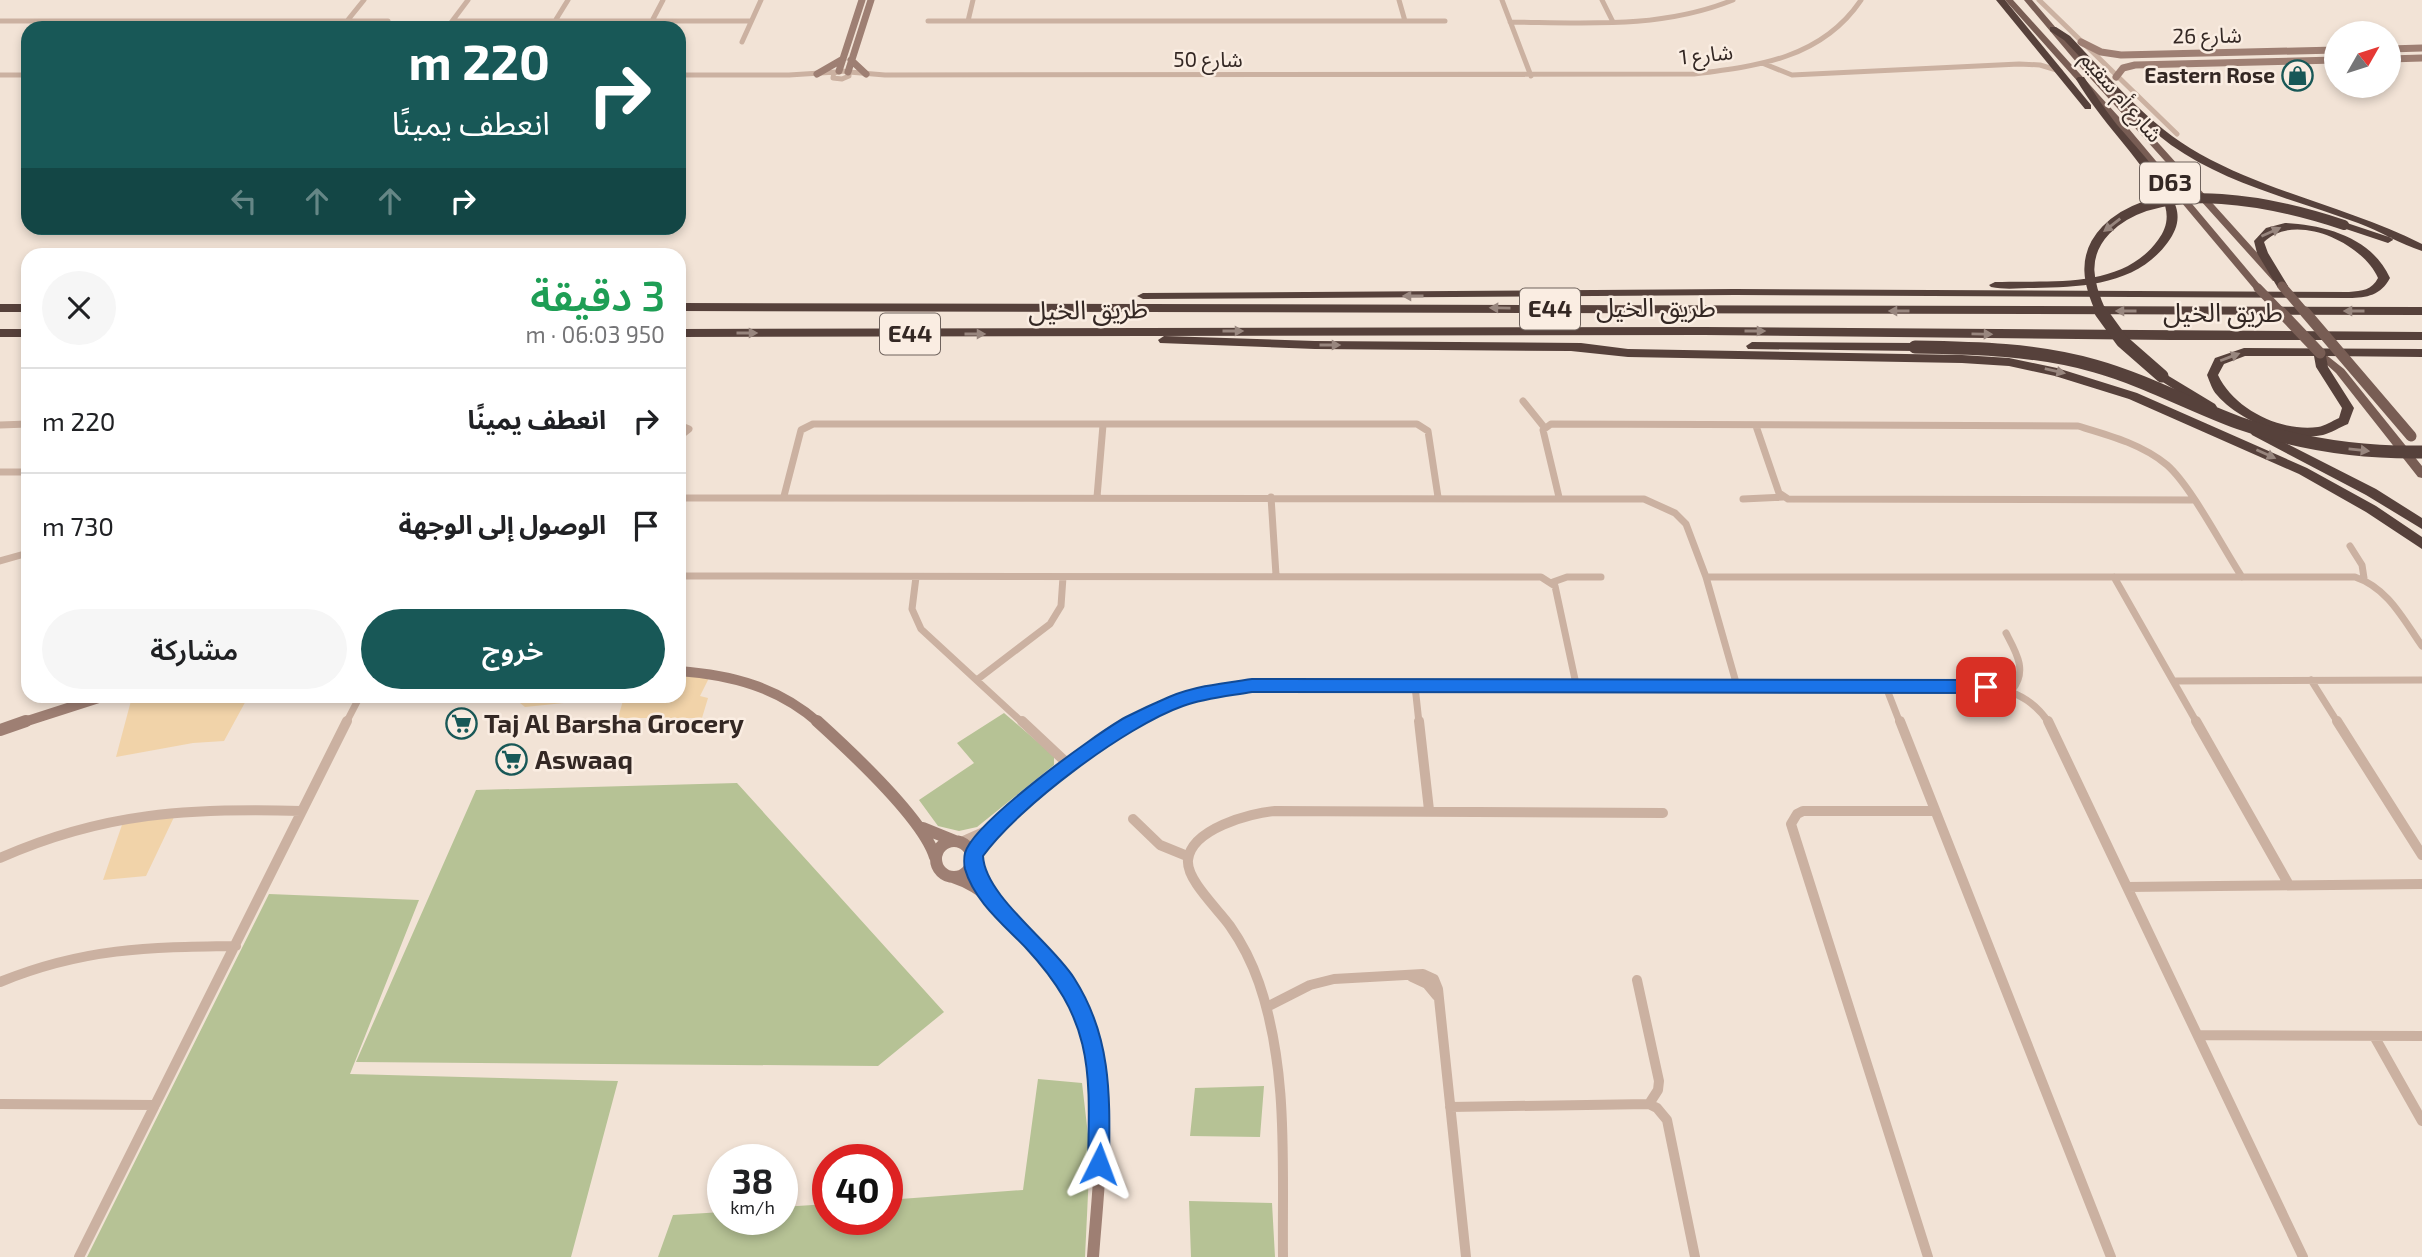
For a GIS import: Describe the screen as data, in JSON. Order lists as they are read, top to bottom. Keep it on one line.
{"streets":{"highway":["طريق الخيل","E44"],"main road":["شارع أم سقيم","D63"],"street":["شارع 26","شارع 1","شارع 50"]},"crossings":[["شارع 1","شارع 50"]],"places":{"shop":["Eastern Rose"],"supermarket":["Taj Al Barsha Grocery","Aswaaq"]},"north":"top right","page":{"turn":["220 m","انعطف يمينًا"],"heading":["3 دقيقة","950 m · 06:03"],"list":[{"name":"انعطف يمينًا","value":"220 m"},{"name":"الوصول إلى الوجهة","value":"730 m"}],"buttons":["خروج","مشاركة"],"speed":"38 km/h","limit":"40"}}
